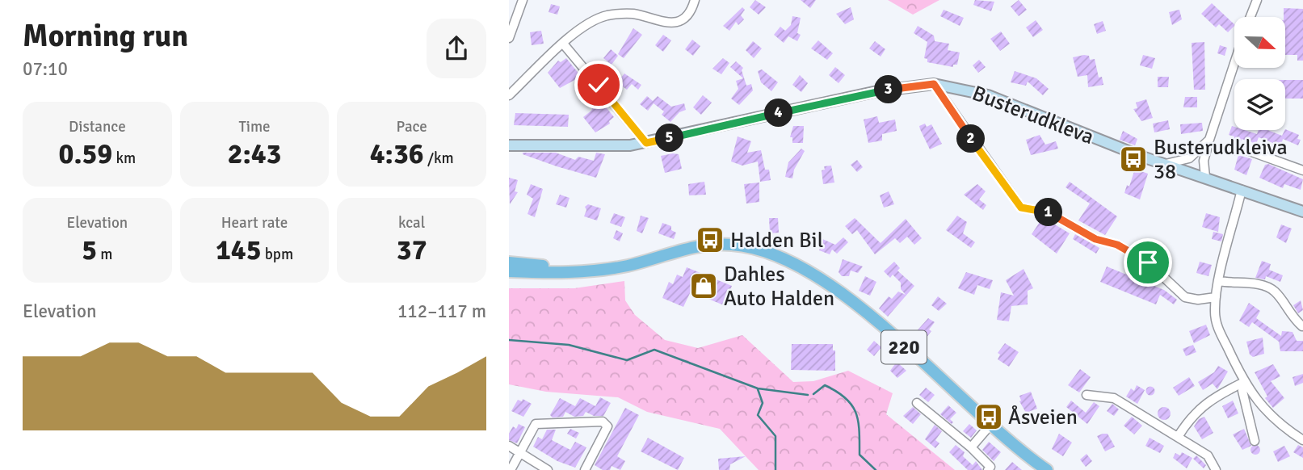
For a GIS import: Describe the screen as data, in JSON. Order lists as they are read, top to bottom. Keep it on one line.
{"streets":{"main road":["220"],"street":["Busterudkleva"]},"places":{"bus stop":["Busterudkleiva 38","Halden Bil","Åsveien"],"shop":["Dahles Auto Halden"]},"north":"right","page":{"heading":["Morning run","07:10"],"pins":["3","4","5","2","1"],"stats":[["Distance","0.59 km"],["Time","2:43"],["Pace","4:36 /km"],["Elevation","5 m"],["Heart rate","145 bpm"],["kcal","37"]],"chart":["Elevation","112–117 m"]}}
